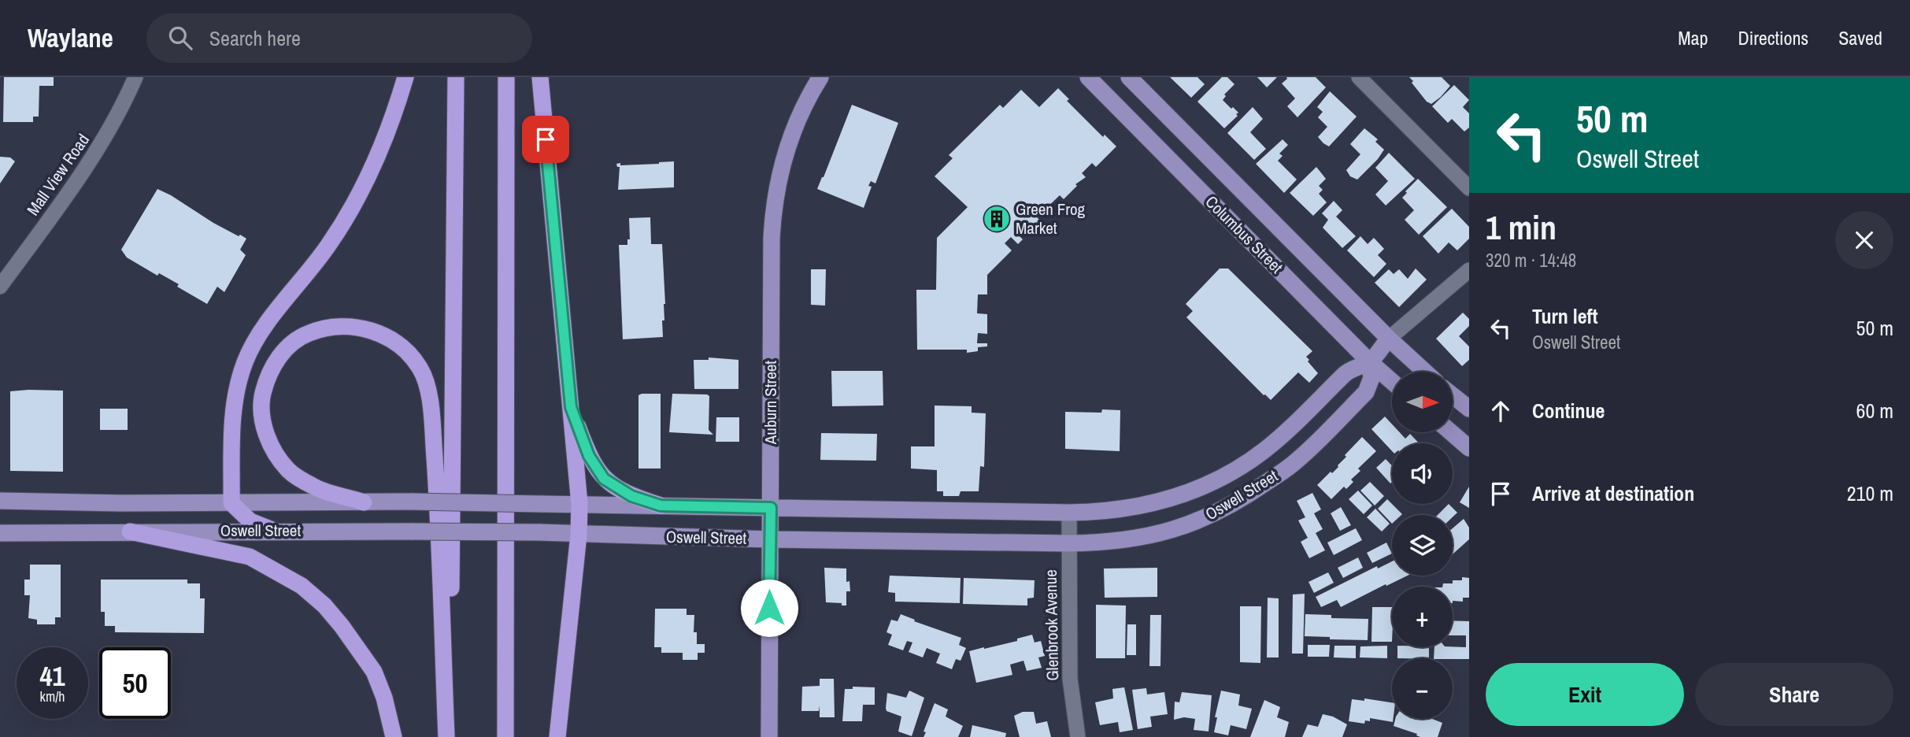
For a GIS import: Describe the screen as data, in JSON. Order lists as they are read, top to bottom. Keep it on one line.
{"streets":{"main road":["Columbus Street","Auburn Street","Oswell Street"],"street":["Mall View Road","Glenbrook Avenue"]},"crossings":[["Columbus Street","Oswell Street"],["Auburn Street","Oswell Street"],["Oswell Street","Glenbrook Avenue"]],"places":{"building":["Green Frog Market"]},"north":"right","page":{"header":"Waylane","search":"Search here","nav":["Map","Directions","Saved"],"turn":["50 m","Oswell Street"],"heading":["1 min","320 m · 14:48"],"list":[{"name":"Turn left","note":"Oswell Street","value":"50 m"},{"name":"Continue","value":"60 m"},{"name":"Arrive at destination","value":"210 m"}],"map_buttons":["+","−"],"speed":"41 km/h","limit":"50","buttons":["Exit","Share"]}}
